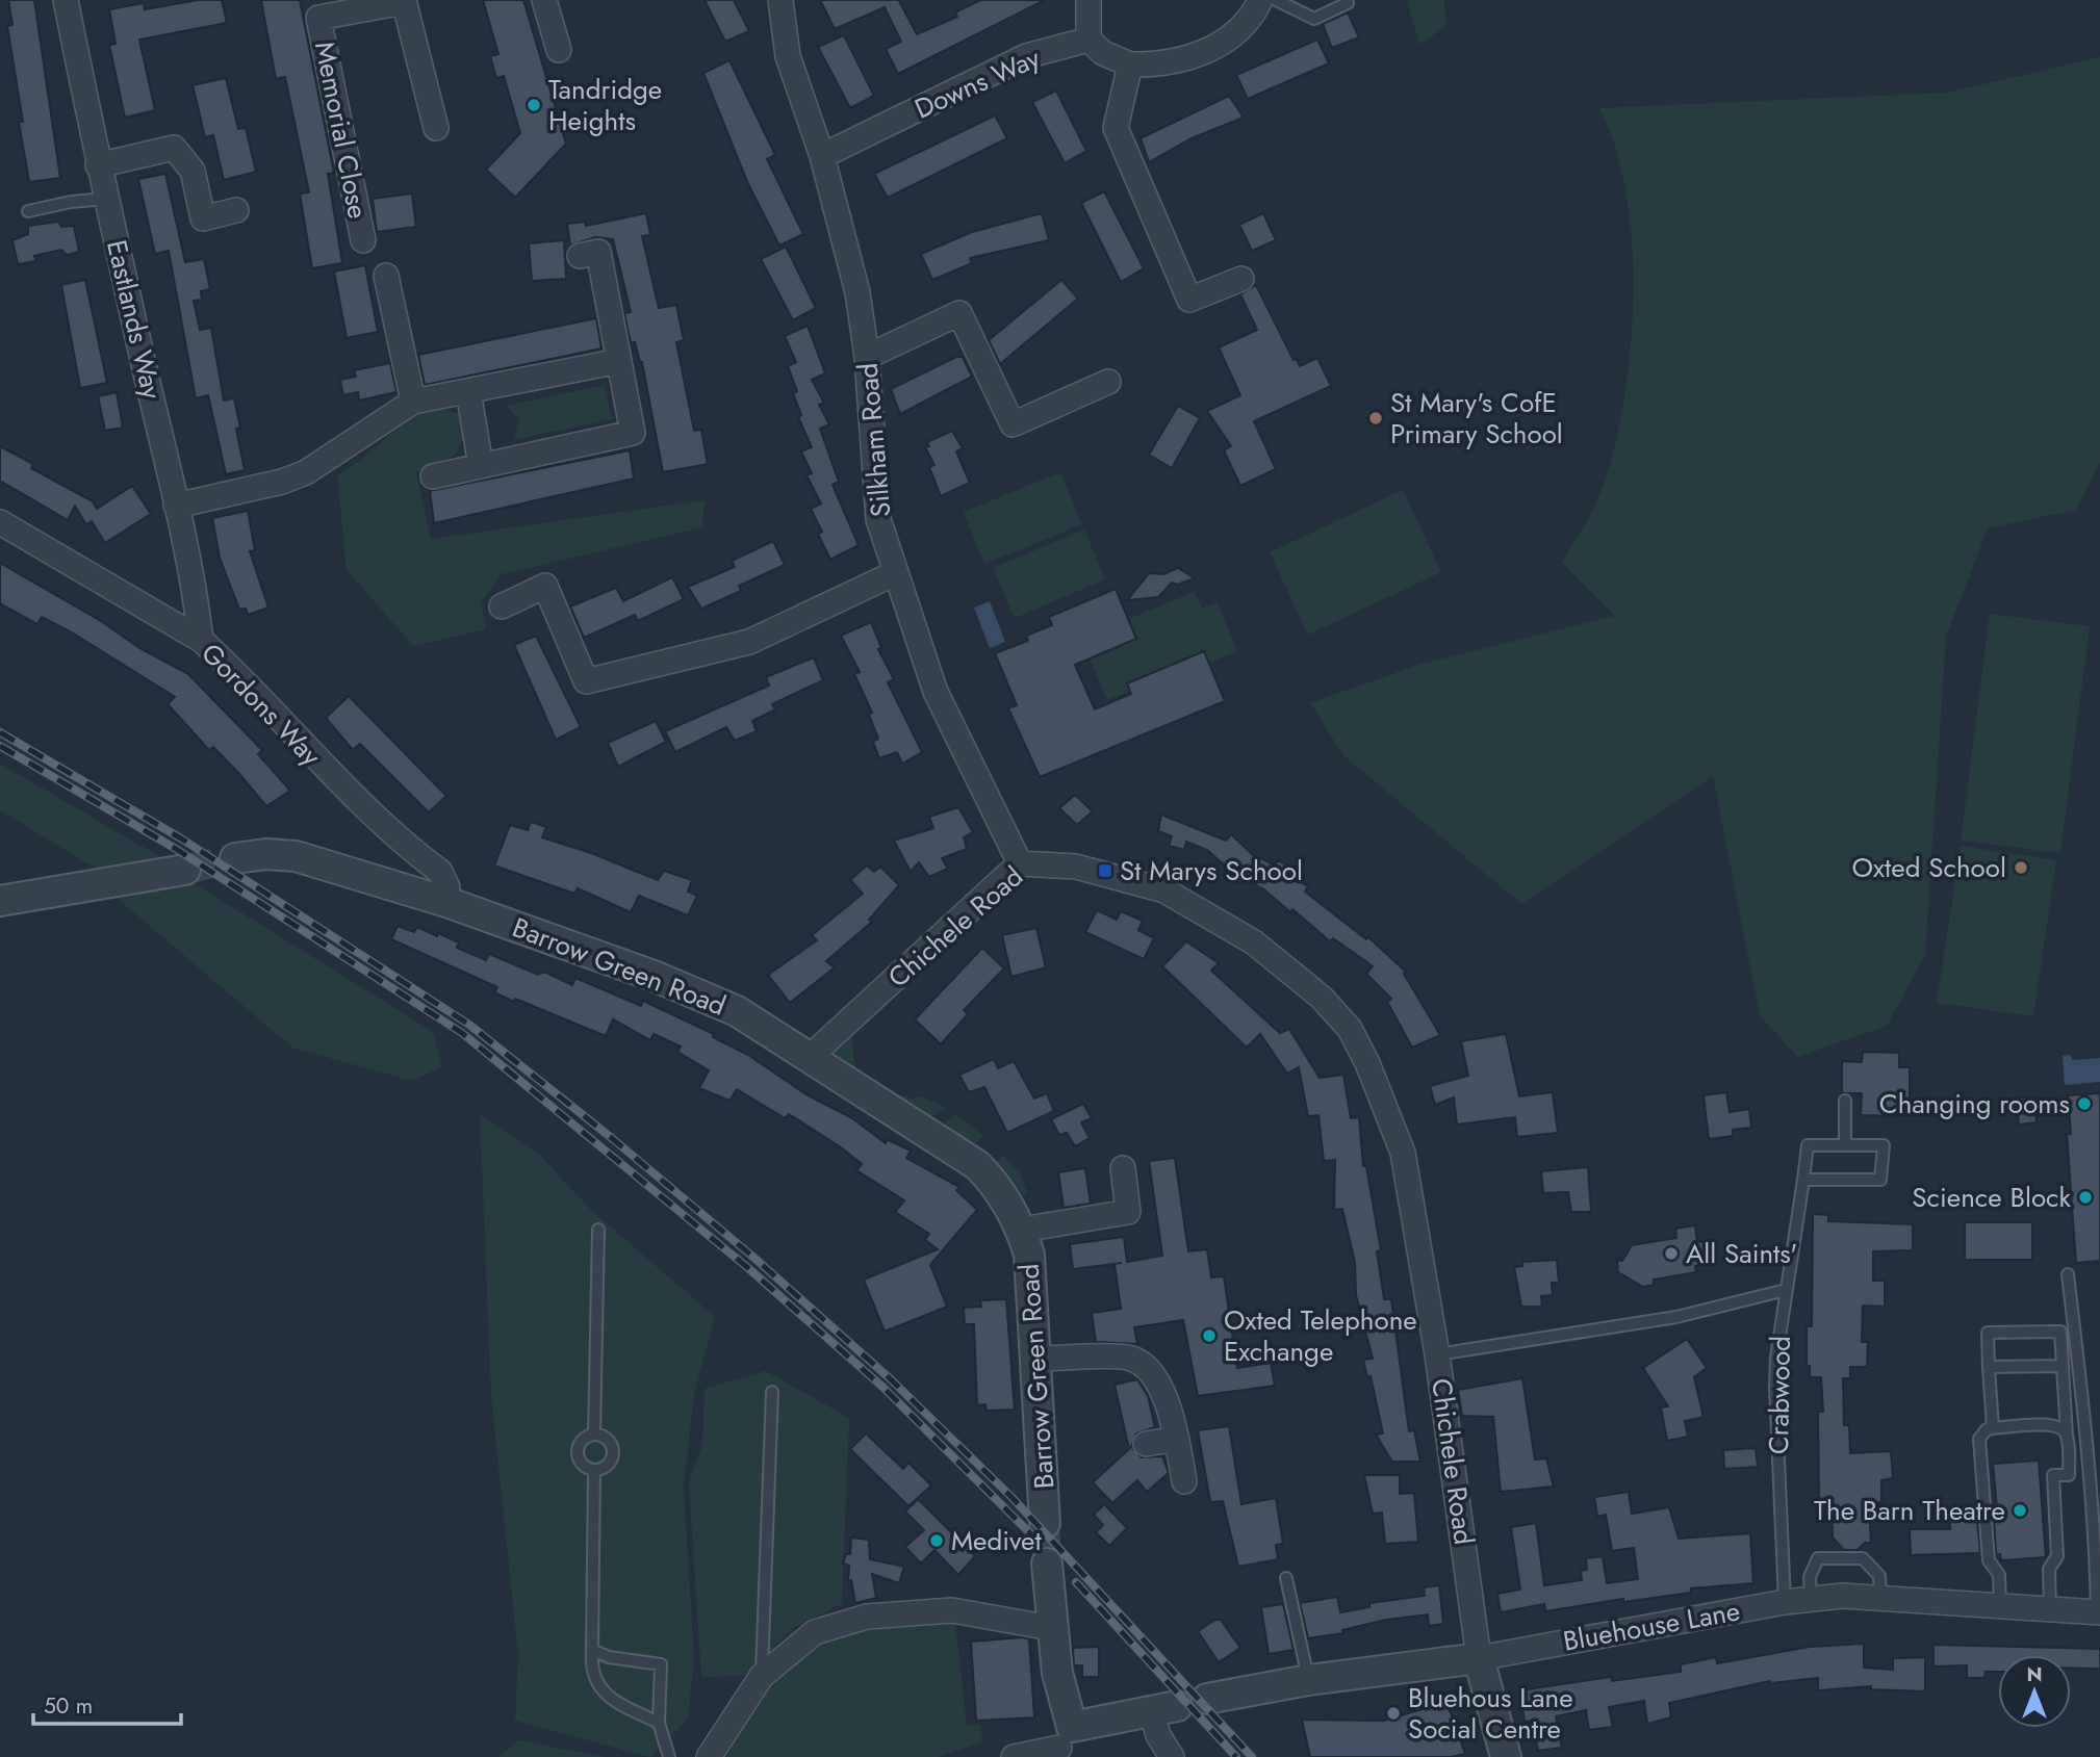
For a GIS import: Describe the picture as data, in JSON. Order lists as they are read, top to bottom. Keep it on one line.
{"streets":{"street":["Downs Way","Memorial Close","Eastlands Way","Silkham Road","Gordons Way","Chichele Road","Barrow Green Road","Bluehouse Lane"],"lane":["Crabwood"]},"crossings":[["Downs Way","Silkham Road"],["Eastlands Way","Gordons Way"],["Silkham Road","Chichele Road"],["Gordons Way","Barrow Green Road"],["Chichele Road","Barrow Green Road"],["Chichele Road","Bluehouse Lane"],["Crabwood","Bluehouse Lane"]],"places":{"other":["Tandridge Heights","St Mary's CofE Primary School","Oxted School","Changing rooms","Science Block","All Saints'","Oxted Telephone Exchange","The Barn Theatre","Medivet","Bluehous Lane Social Centre"],"transit":["St Marys School"]},"scale_bar":"50 m","north":"top"}
